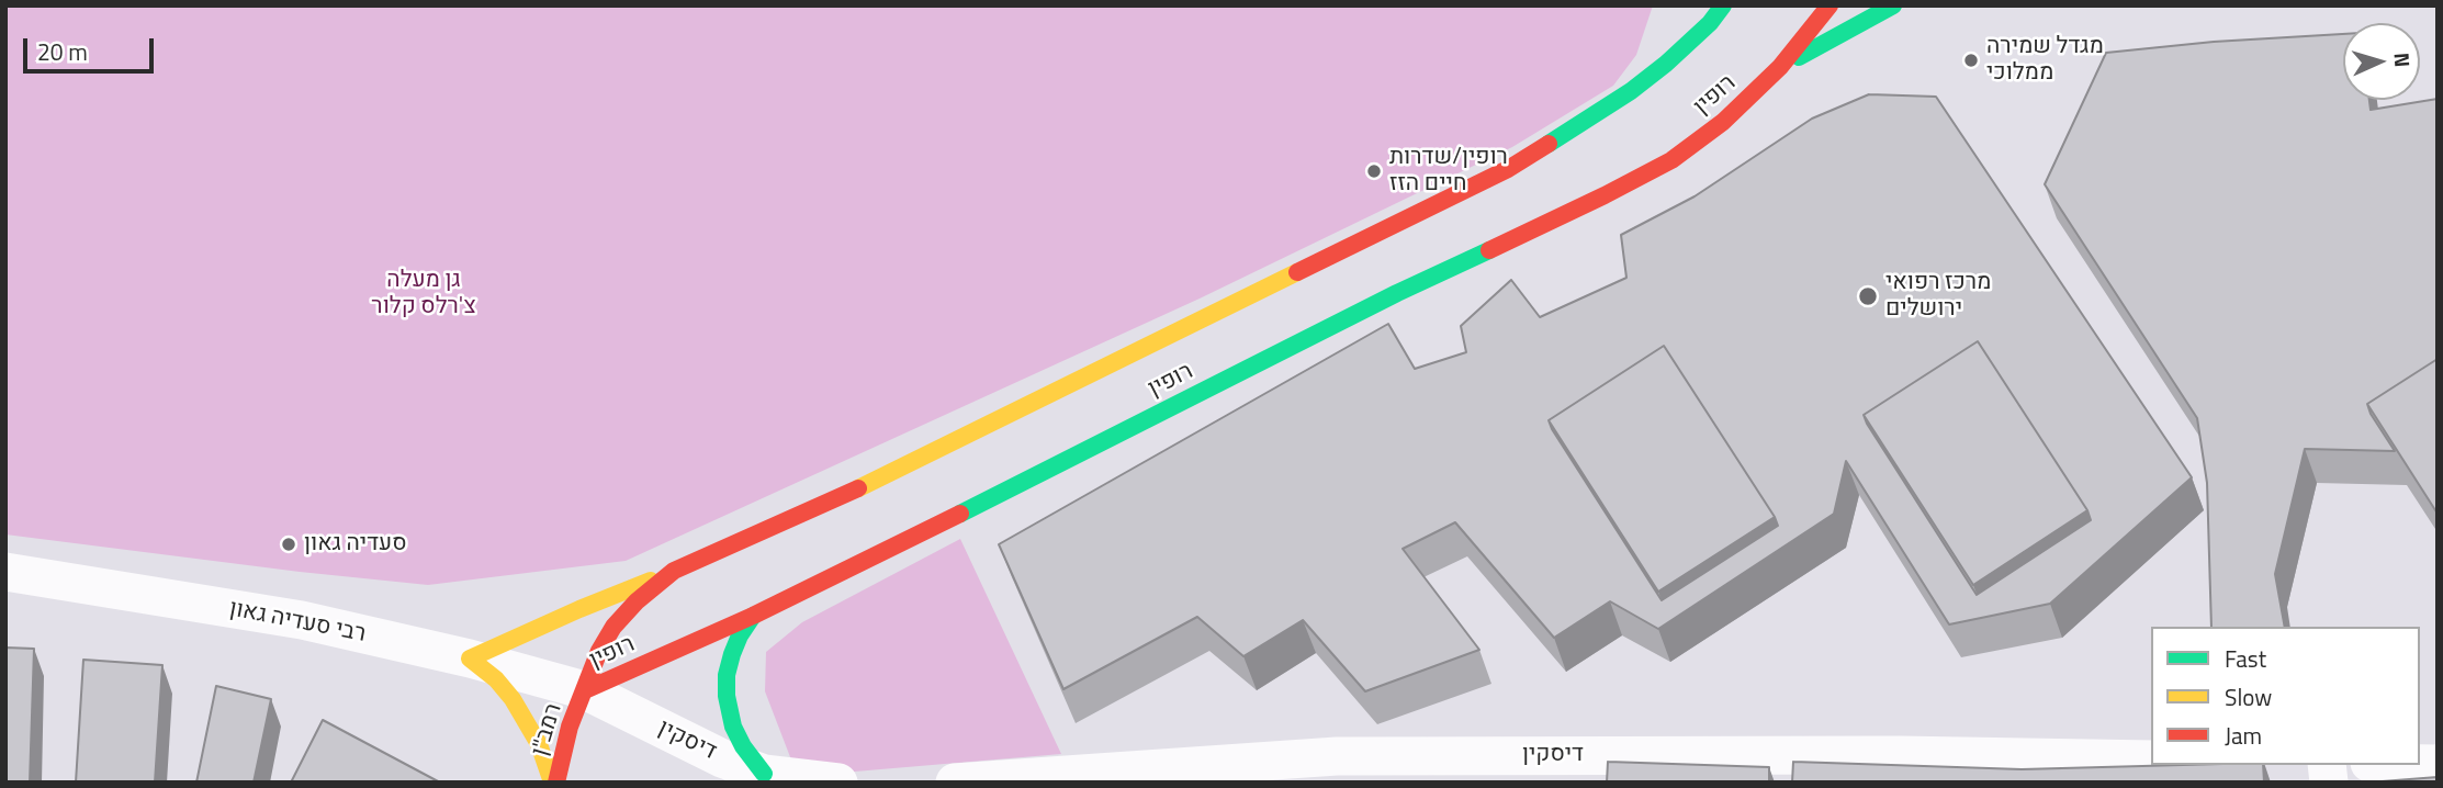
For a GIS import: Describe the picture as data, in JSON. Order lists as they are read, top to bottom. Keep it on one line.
{"streets":{"street":["רופין","רבי סעדיה גאון","רמב\"ן","דיסקין"]},"crossings":[["רופין","רבי סעדיה גאון"],["רופין","רמב\"ן"],["רופין","דיסקין"],["רבי סעדיה גאון","רמב\"ן"],["רבי סעדיה גאון","דיסקין"],["רמב\"ן","דיסקין"]],"parks":["גן מעלה צ'רלס קלור"],"places":["מגדל שמירה ממלוכי","רופין/שדרות חיים הזז","מרכז רפואי ירושלים","סעדיה גאון"],"legend":["Fast","Slow","Jam"],"scale_bar":"20 m","north":"right"}
